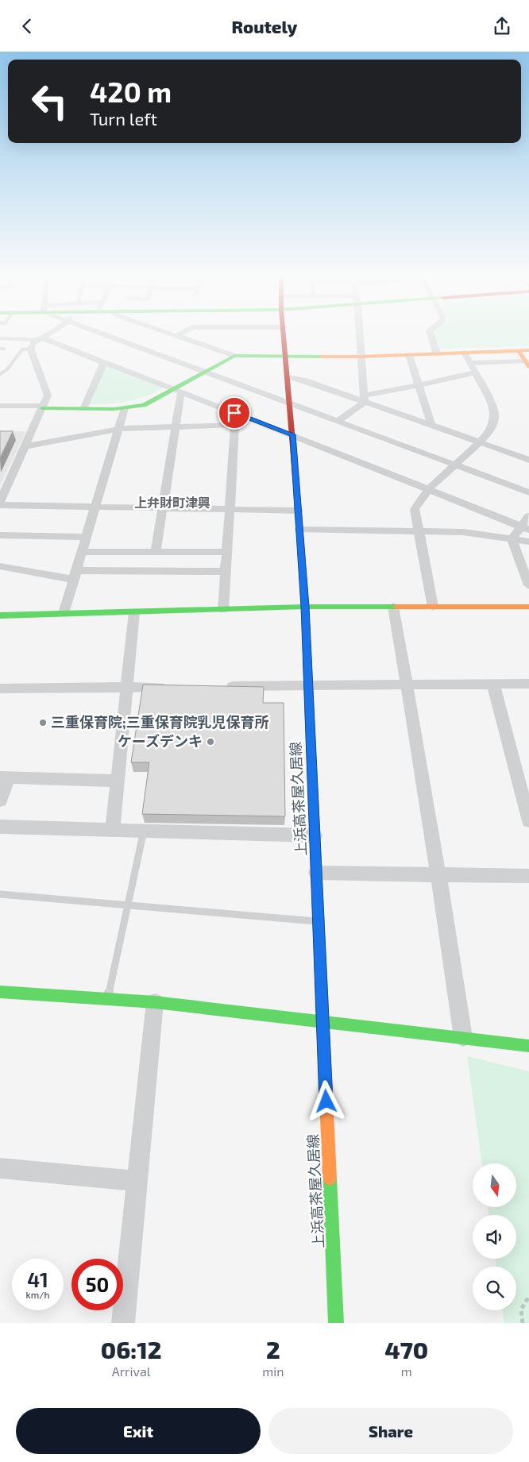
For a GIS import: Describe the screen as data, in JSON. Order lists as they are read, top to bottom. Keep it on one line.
{"streets":{"street":["上浜高茶屋久居線"]},"districts":["上弁財町津興"],"places":["三重保育院;三重保育院乳児保育所","ケーズデンキ"],"north":"bottom","page":{"header":"Routely","turn":["420 m","Turn left"],"speed":"41 km/h","limit":"50","eta":["06:12","Arrival","2","min","470","m"],"buttons":["Exit","Share"]}}
